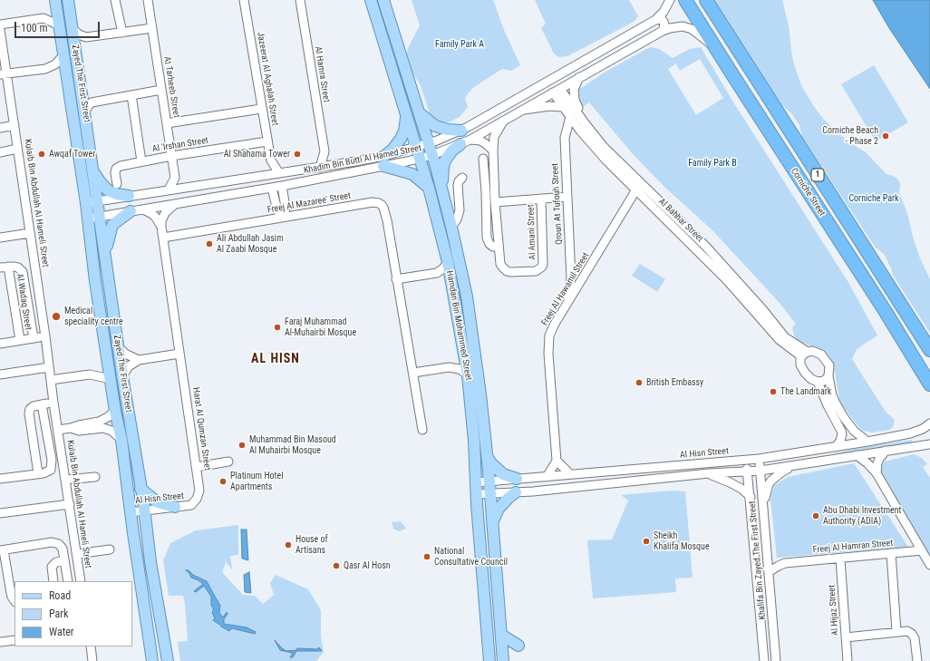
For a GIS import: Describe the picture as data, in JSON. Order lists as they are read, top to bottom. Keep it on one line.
{"streets":{"highway":["1","Corniche Street"],"main road":["Zayed The First Street","Hamdan Bin Mohammed Street"],"street":["Al Hamra Street","Jazeerat Al Aghalah Street","At Tarheeb Street","Al 'Irshan Street","Khadim Bin Butti Al Hamed Street","Kulaib Bin Abdullah Al Hameli Street","Freej Al Mazaree' Street","Qroun At Tufouh Street","Al Bahhar Street","Al Amani Street","Freej Al Hawamil Street","Al Wadaq Street","Harat Al Qumzan Street","Al Hisn Street","Freej Al Hamran Street","Khalifa Bin Zayed The First Street","Al Hijaz Street"]},"crossings":[["Al Hamra Street","Khadim Bin Butti Al Hamed Street"],["Jazeerat Al Aghalah Street","Al 'Irshan Street"],["Jazeerat Al Aghalah Street","Khadim Bin Butti Al Hamed Street"],["Zayed The First Street","Khadim Bin Butti Al Hamed Street"],["Zayed The First Street","Kulaib Bin Abdullah Al Hameli Street"],["Zayed The First Street","Al Hisn Street"],["At Tarheeb Street","Al 'Irshan Street"],["Khadim Bin Butti Al Hamed Street","Corniche Street"],["Khadim Bin Butti Al Hamed Street","Al Bahhar Street"],["Khadim Bin Butti Al Hamed Street","Al Amani Street"],["Khadim Bin Butti Al Hamed Street","Hamdan Bin Mohammed Street"],["Freej Al Mazaree' Street","Harat Al Qumzan Street"],["Qroun At Tufouh Street","Al Bahhar Street"],["Qroun At Tufouh Street","Freej Al Hawamil Street"],["Al Bahhar Street","Freej Al Hawamil Street"],["Hamdan Bin Mohammed Street","Al Hisn Street"],["Harat Al Qumzan Street","Al Hisn Street"],["Al Hisn Street","Khalifa Bin Zayed The First Street"],["Freej Al Hamran Street","Khalifa Bin Zayed The First Street"],["Freej Al Hamran Street","Al Hijaz Street"]],"districts":["AL HISN"],"parks":["Family Park A","Family Park B","Corniche Park"],"places":["Corniche Beach - Phase 2","Awqaf Tower","Al Shahama Tower","Ali Abdullah Jasim Al Zaabi Mosque","Medical speciality centre","Faraj Muhammad Al-Muhairbi Mosque","British Embassy","The Landmark","Muhammad Bin Masoud Al Muhairbi Mosque","Platinum Hotel Apartments","Abu Dhabi Investment Authority (ADIA)","Sheikh Khalifa Mosque","House of Artisans","National Consultative Council","Qasr Al Hosn"],"legend":["Road","Park","Water"],"scale_bar":"100 m"}
